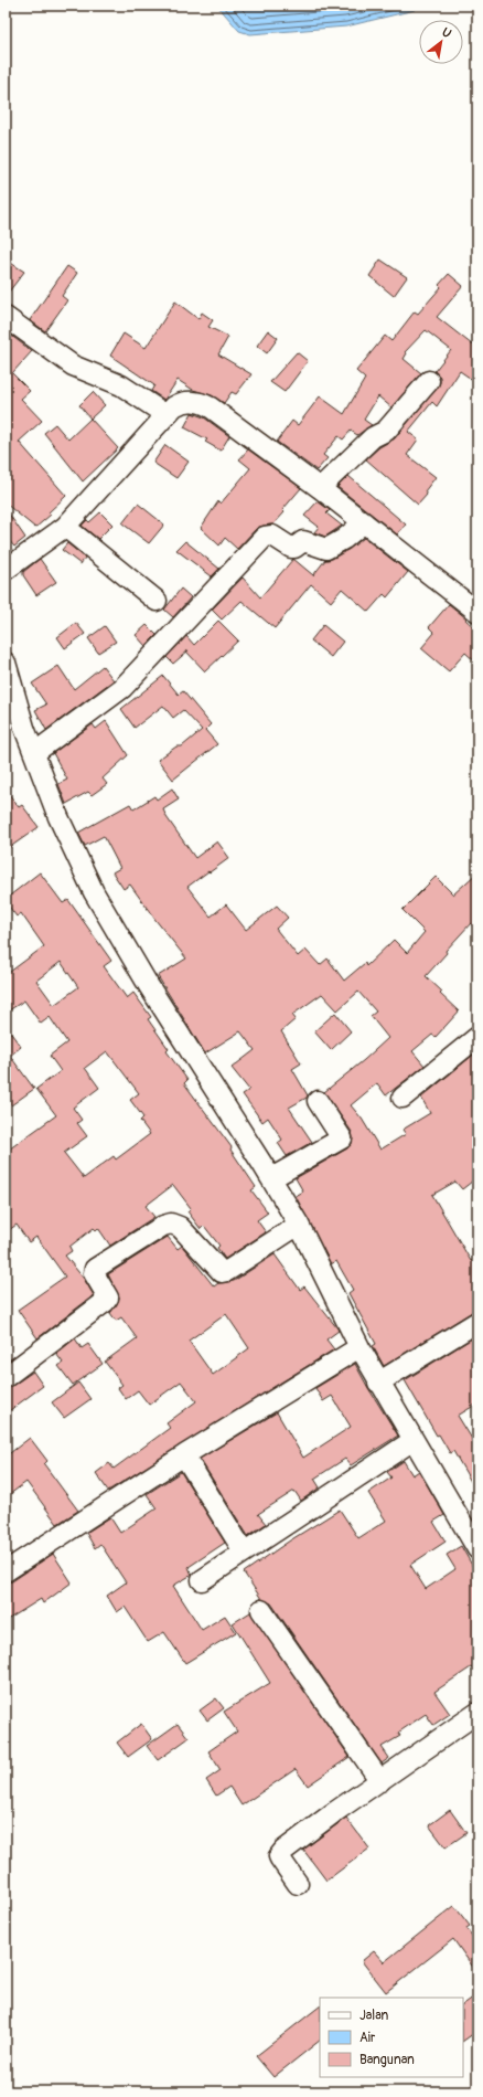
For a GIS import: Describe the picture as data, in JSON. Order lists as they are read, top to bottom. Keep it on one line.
{"legend":["Jalan","Air","Bangunan"],"north":"top right"}
